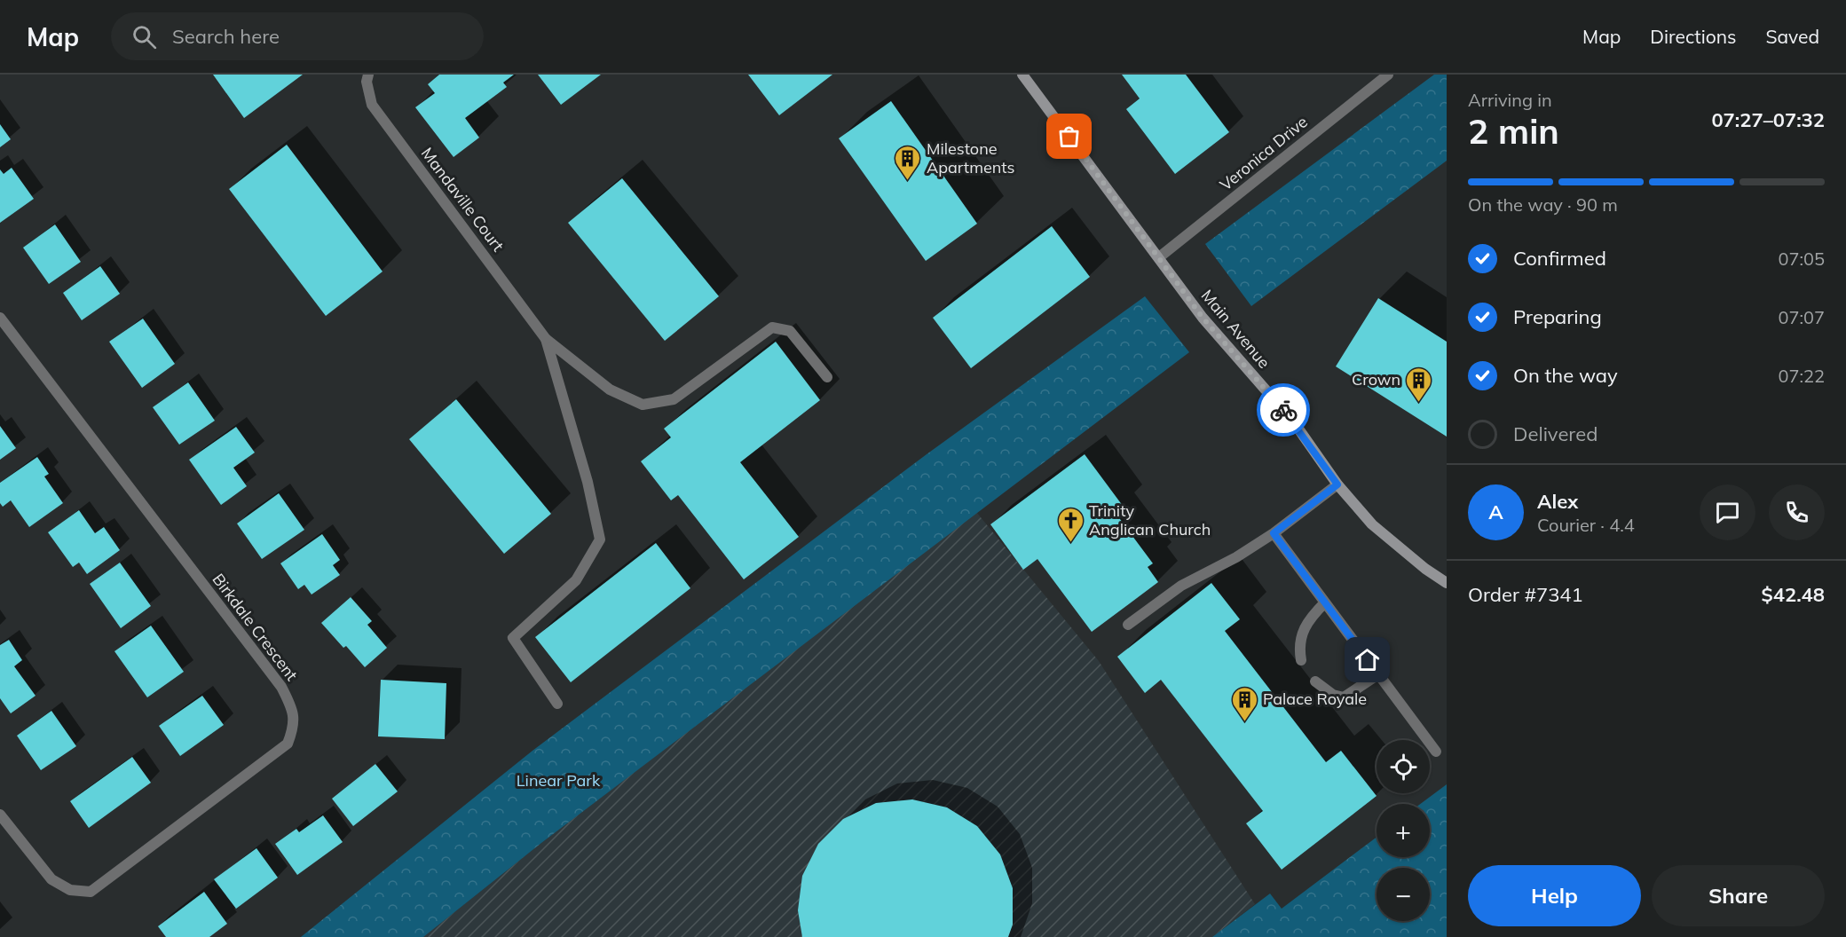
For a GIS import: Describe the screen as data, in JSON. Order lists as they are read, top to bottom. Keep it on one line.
{"streets":{"street":["Veronica Drive","Mandaville Court","Main Avenue","Birkdale Crescent"]},"crossings":[["Veronica Drive","Main Avenue"]],"parks":["Linear Park"],"places":{"building":["Milestone Apartments","Crown","Palace Royale"],"church":["Trinity Anglican Church"]},"page":{"header":"Map","search":"Search here","nav":["Map","Directions","Saved"],"heading":["2 min","Arriving in","07:27–07:32"],"panel":["Alex","Courier · 4.4","Order #7341","$42.48"],"bar":"On the way · 90 m","list":[["Confirmed","07:05"],["Preparing","07:07"],["On the way","07:22"],"Delivered"],"round":"A","map_buttons":["+","−"],"buttons":["Help","Share"]}}
